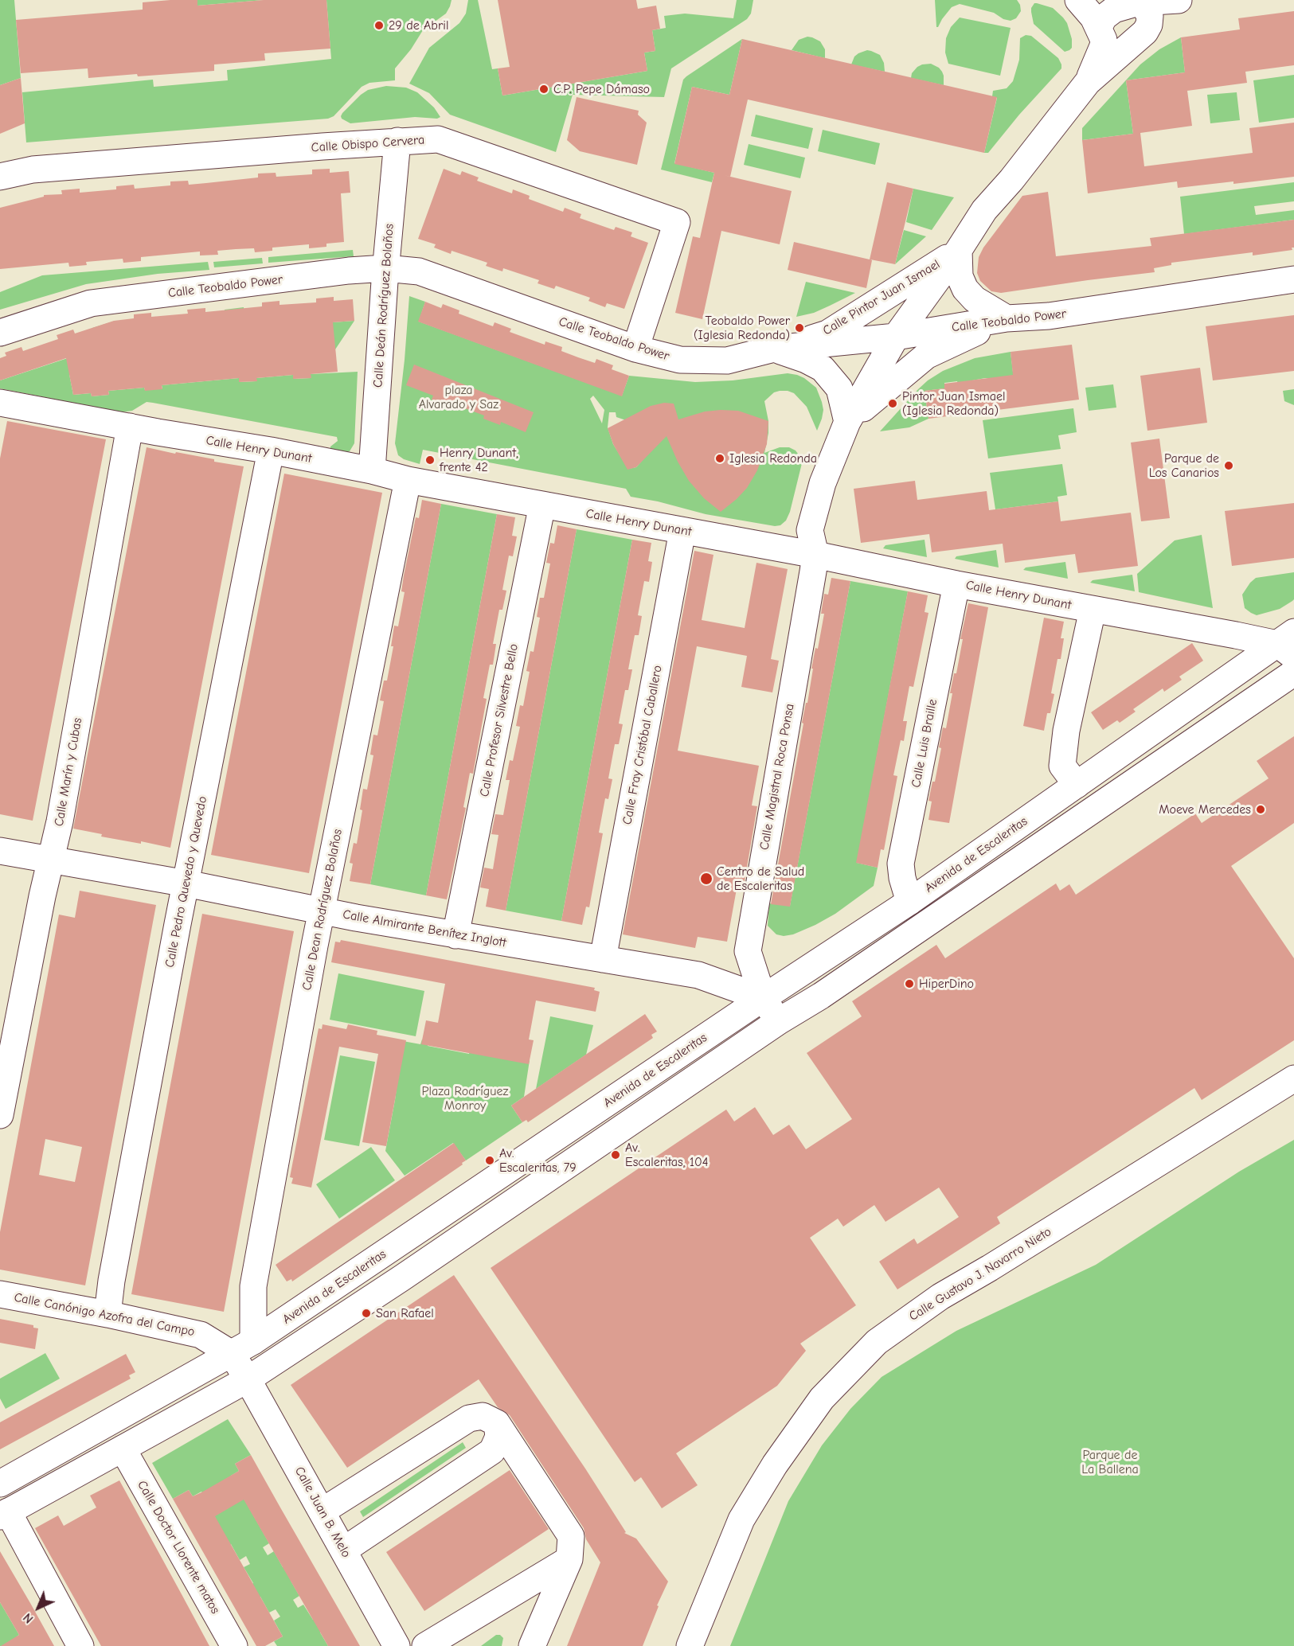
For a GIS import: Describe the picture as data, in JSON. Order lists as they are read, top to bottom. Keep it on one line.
{"streets":{"street":["Calle Obispo Cervera","Calle Teobaldo Power","Calle Pintor Juan Ismael","Calle Deán Rodríguez Bolaños","Calle Henry Dunant","Calle Profesor Silvestre Bello","Calle Luis Braille","Calle Fray Cristóbal Caballero","Calle Marín y Cubas","Calle Magistral Roca Ponsa","Avenida de Escaleritas","Calle Pedro Quevedo y Quevedo","Calle Dean Rodríguez Bolaños","Calle Almirante Benítez Inglott","Calle Gustavo J. Navarro Nieto","Calle Canónigo Azofra del Campo","Calle Juan B. Melo","Calle Doctor Llorente matos"]},"crossings":[["Calle Obispo Cervera","Calle Teobaldo Power"],["Calle Obispo Cervera","Calle Deán Rodríguez Bolaños"],["Calle Teobaldo Power","Calle Pintor Juan Ismael"],["Calle Teobaldo Power","Calle Deán Rodríguez Bolaños"],["Calle Pintor Juan Ismael","Calle Henry Dunant"],["Calle Pintor Juan Ismael","Calle Magistral Roca Ponsa"],["Calle Deán Rodríguez Bolaños","Calle Henry Dunant"],["Calle Henry Dunant","Calle Profesor Silvestre Bello"],["Calle Henry Dunant","Calle Luis Braille"],["Calle Henry Dunant","Calle Fray Cristóbal Caballero"],["Calle Henry Dunant","Calle Marín y Cubas"],["Calle Henry Dunant","Calle Magistral Roca Ponsa"],["Calle Henry Dunant","Avenida de Escaleritas"],["Calle Henry Dunant","Calle Pedro Quevedo y Quevedo"],["Calle Henry Dunant","Calle Dean Rodríguez Bolaños"],["Calle Profesor Silvestre Bello","Calle Almirante Benítez Inglott"],["Calle Luis Braille","Avenida de Escaleritas"],["Calle Fray Cristóbal Caballero","Calle Almirante Benítez Inglott"],["Calle Marín y Cubas","Calle Almirante Benítez Inglott"],["Calle Magistral Roca Ponsa","Avenida de Escaleritas"],["Calle Magistral Roca Ponsa","Calle Almirante Benítez Inglott"],["Avenida de Escaleritas","Calle Dean Rodríguez Bolaños"],["Avenida de Escaleritas","Calle Almirante Benítez Inglott"],["Avenida de Escaleritas","Calle Canónigo Azofra del Campo"],["Avenida de Escaleritas","Calle Juan B. Melo"],["Calle Pedro Quevedo y Quevedo","Calle Almirante Benítez Inglott"],["Calle Pedro Quevedo y Quevedo","Calle Canónigo Azofra del Campo"],["Calle Dean Rodríguez Bolaños","Calle Almirante Benítez Inglott"],["Calle Dean Rodríguez Bolaños","Calle Canónigo Azofra del Campo"],["Calle Dean Rodríguez Bolaños","Calle Juan B. Melo"],["Calle Canónigo Azofra del Campo","Calle Juan B. Melo"]],"parks":["plaza Alvarado y Saz","Plaza Rodríguez Monroy","Parque de La Ballena"],"places":["29 de Abril","C.P. Pepe Dámaso","Teobaldo Power (Iglesia Redonda)","Pintor Juan Ismael (Iglesia Redonda)","Iglesia Redonda","Henry Dunant, frente 42","Parque de Los Canarios","Moeve Mercedes","Centro de Salud de Escaleritas","HiperDino","Av. Escaleritas, 104","Av. Escaleritas, 79","San Rafael"],"north":"bottom left"}
